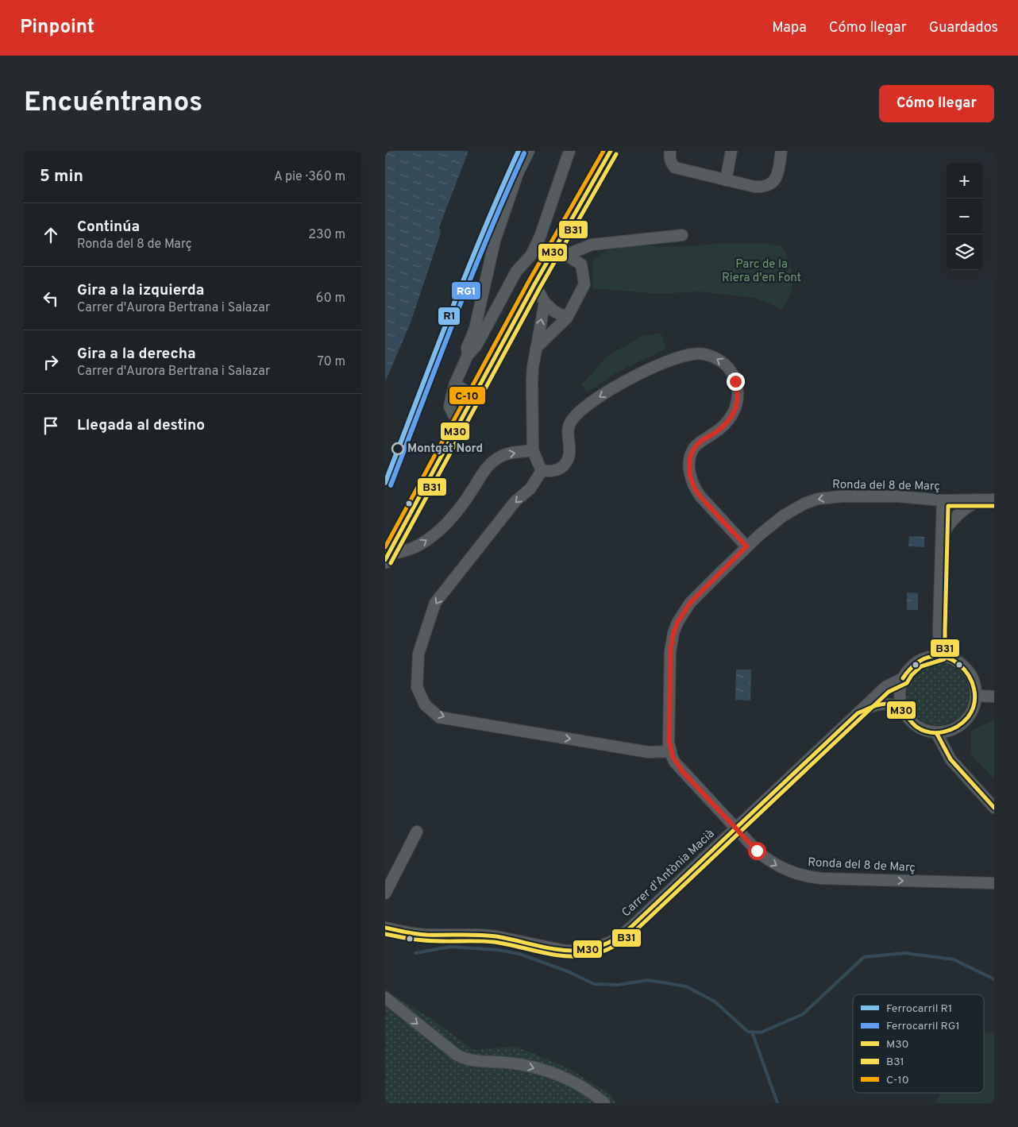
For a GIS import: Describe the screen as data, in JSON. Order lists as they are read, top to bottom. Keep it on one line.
{"streets":{"street":["Ronda del 8 de Març","Carrer d'Antònia Macià"]},"crossings":[["Ronda del 8 de Març","Carrer d'Antònia Macià"]],"parks":["Parc de la Riera d'en Font"],"places":["Montgat Nord"],"lines":["rail line R1","transit line M30","transit line C-10","rail line RG1","transit line B31"],"legend":["Ferrocarril R1","Ferrocarril RG1","M30","B31","C-10"],"page":{"header":"Pinpoint","nav":["Mapa","Cómo llegar","Guardados"],"buttons":"Cómo llegar","title":"Encuéntranos","heading":["5 min","A pie · 360 m"],"map_buttons":["+","−"],"list":[["Continúa","Ronda del 8 de Març","230 m"],["Gira a la izquierda","Carrer d'Aurora Bertrana i Salazar","60 m"],["Gira a la derecha","Carrer d'Aurora Bertrana i Salazar","70 m"],"Llegada al destino"]}}
